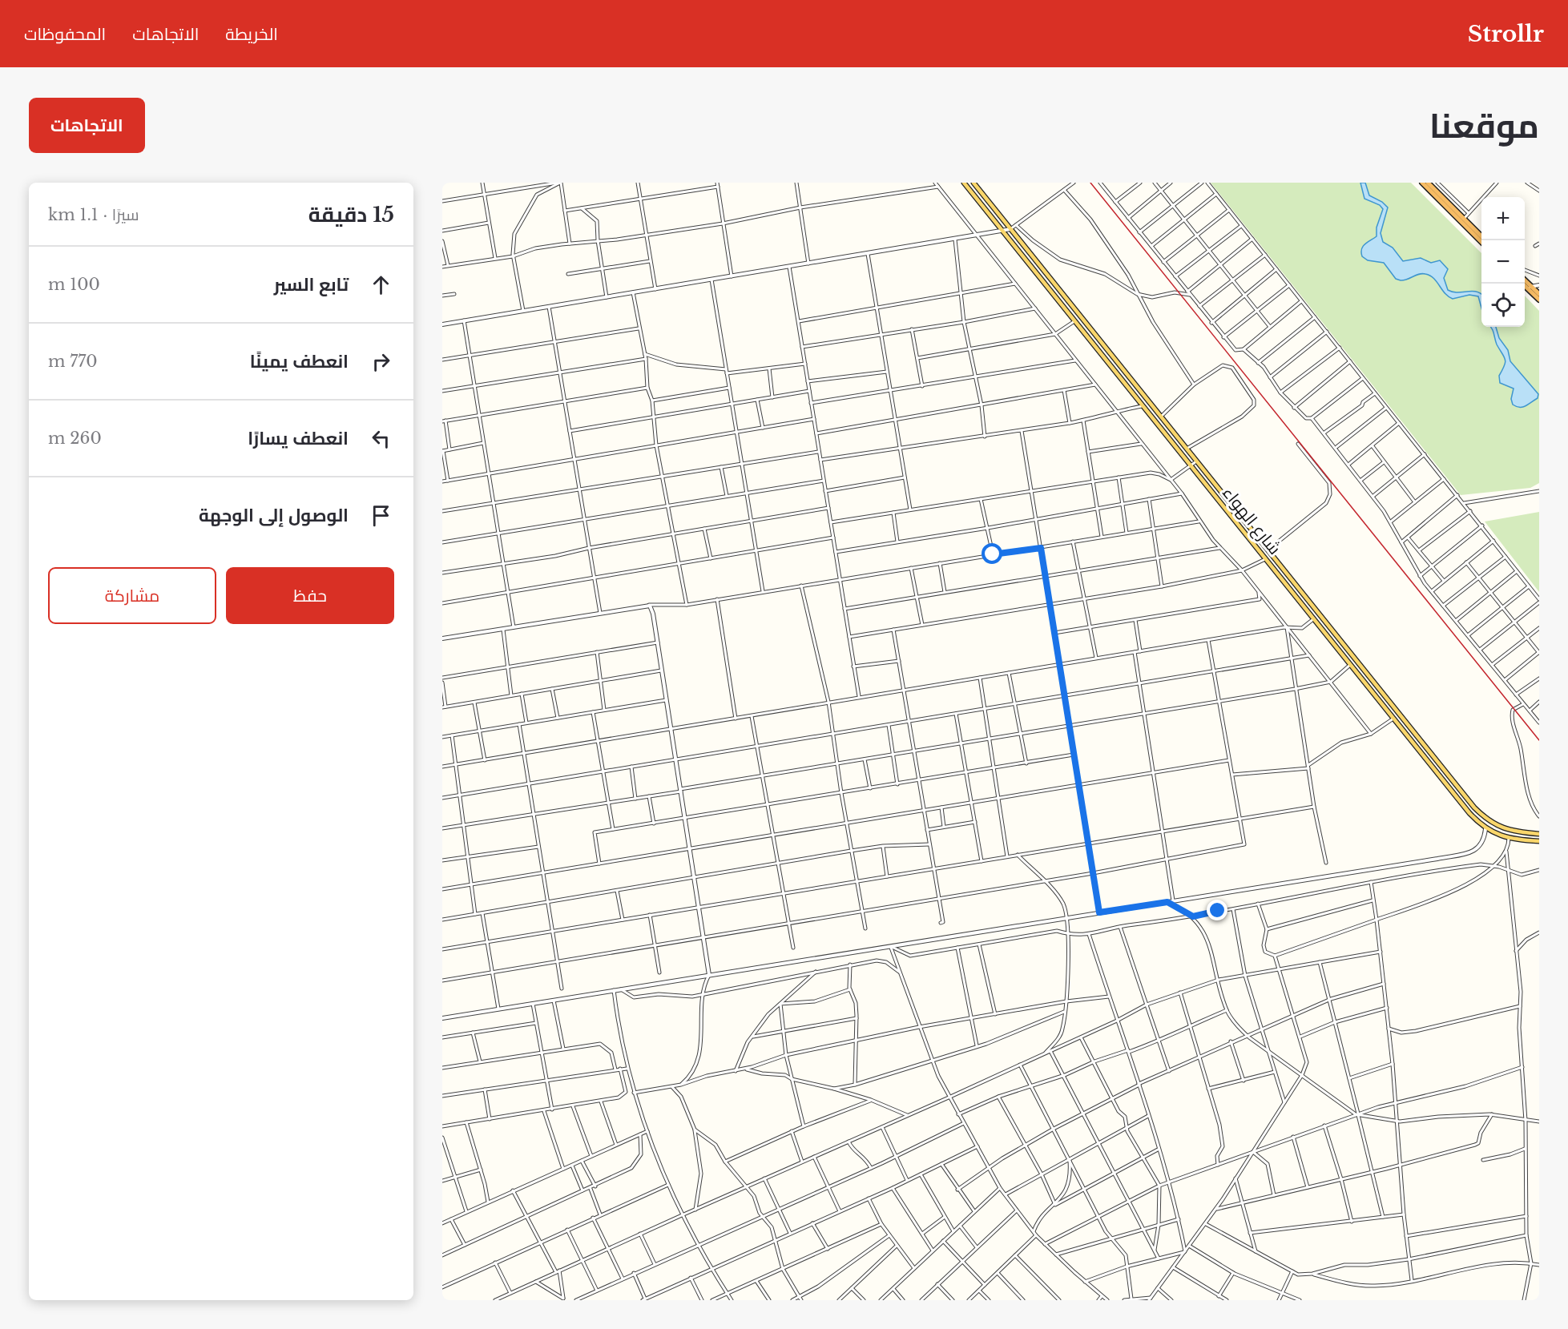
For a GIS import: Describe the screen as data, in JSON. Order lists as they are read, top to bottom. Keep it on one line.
{"streets":{"main road":["شارع الهواء"]},"page":{"header":"Strollr","nav":["الخريطة","الاتجاهات","المحفوظات"],"title":"موقعنا","buttons":["الاتجاهات",["حفظ","مشاركة"]],"heading":["15 دقيقة","سيرًا · 1.1 km"],"map_buttons":["+","−"],"list":[["تابع السير","100 m"],["انعطف يمينًا","770 m"],["انعطف يسارًا","260 m"],"الوصول إلى الوجهة"]}}
